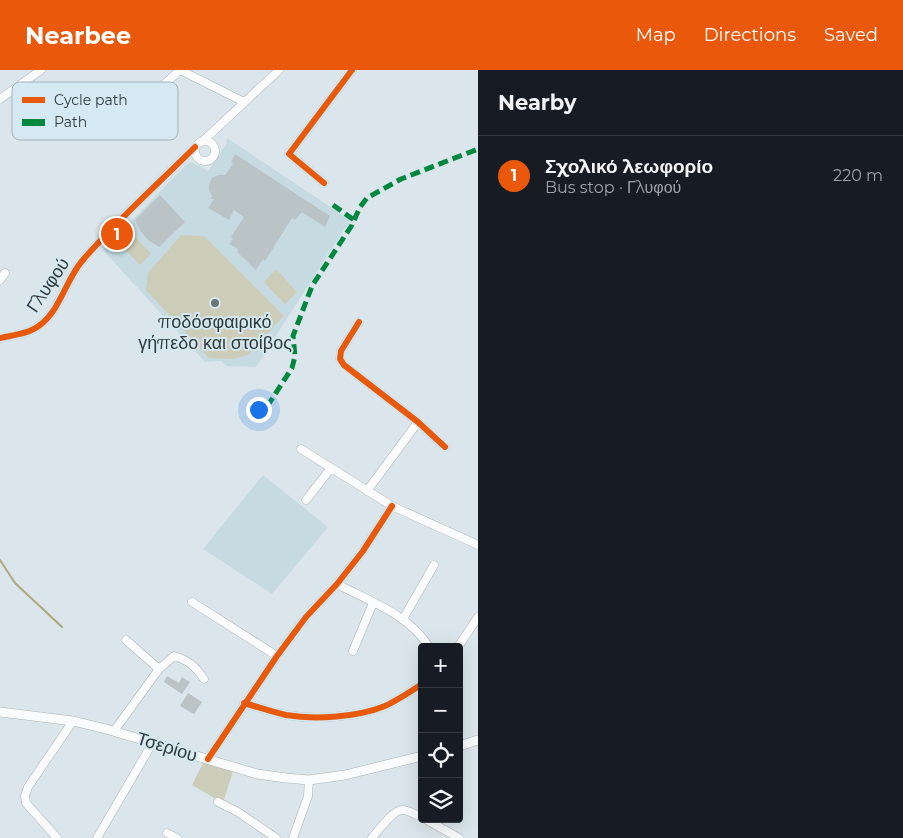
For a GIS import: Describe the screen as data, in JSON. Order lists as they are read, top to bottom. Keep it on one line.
{"streets":{"main road":["Τσερίου"],"street":["Γλυφού"]},"places":["ποδόσφαιρικό γήπεδο και στοίβος"],"legend":["Cycle path","Path"],"page":{"header":"Nearbee","nav":["Map","Directions","Saved"],"heading":"Nearby","list":[{"mark":"1","name":"Σχολικό λεωφορίο","note":"Bus stop · Γλυφού","value":"220 m"}],"pins":"1","map_buttons":["+","−"]}}
